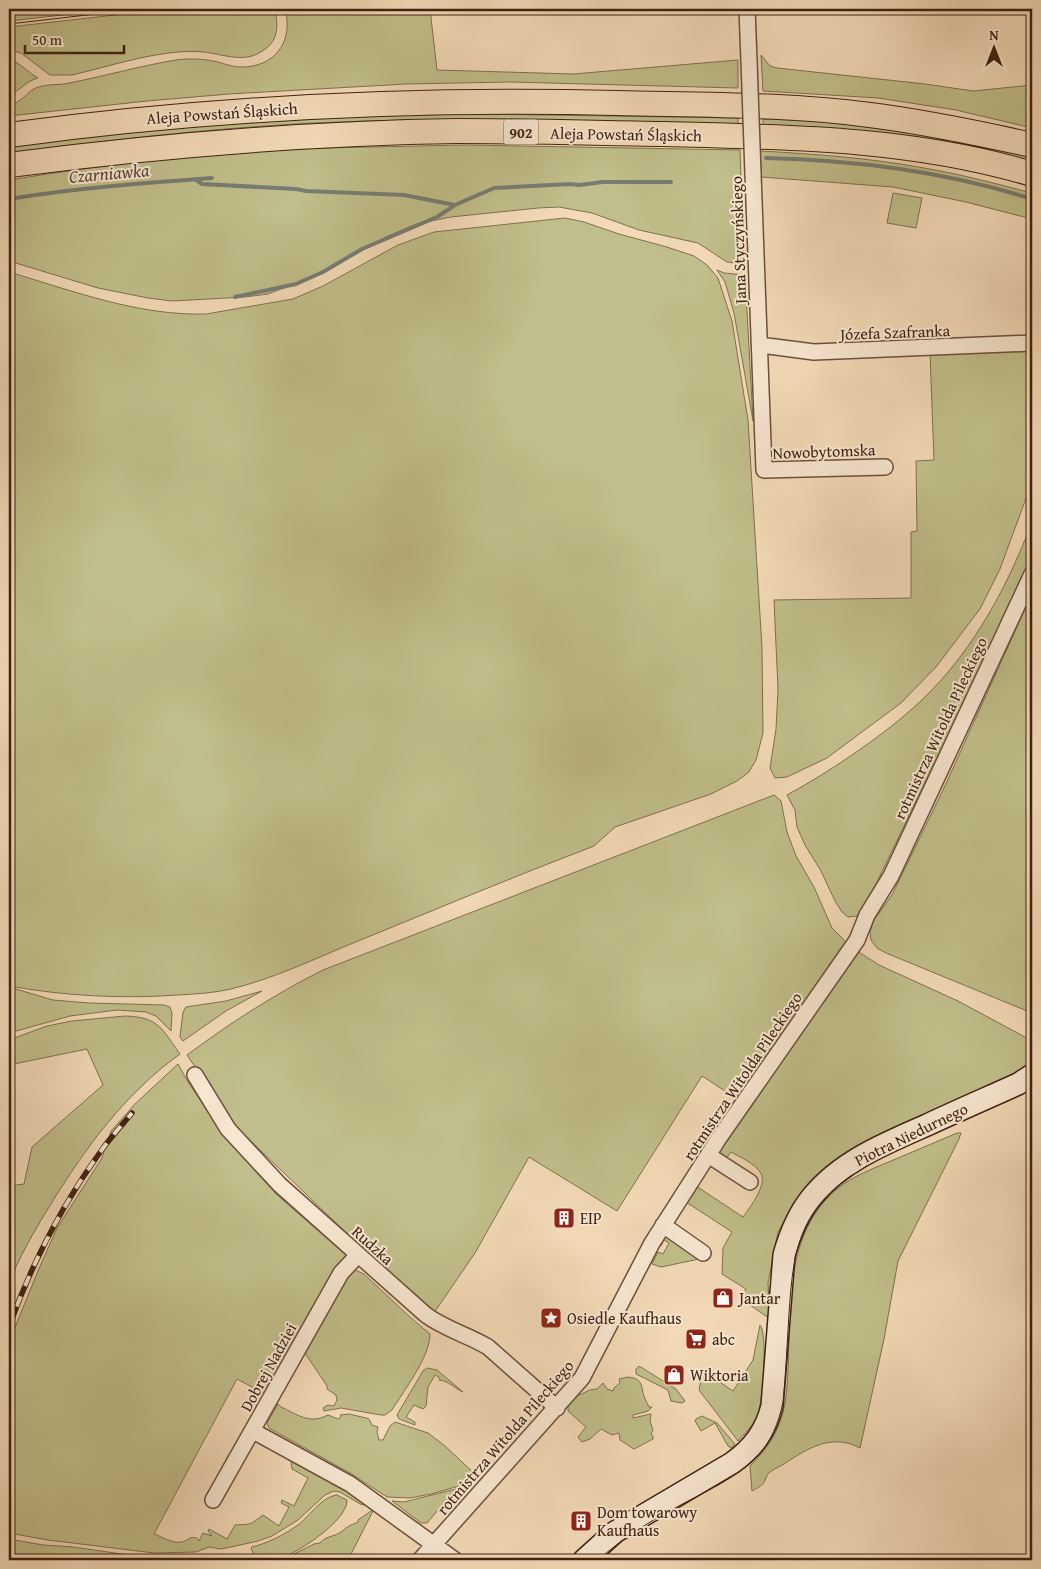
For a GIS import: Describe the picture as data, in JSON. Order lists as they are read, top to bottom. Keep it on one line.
{"streets":{"main road":["Aleja Powstań Śląskich","902"],"street":["Jana Styczyńskiego","Józefa Szafranka","Nowobytomska","rotmistrza Witolda Pileckiego","Piotra Niedurnego","Rudzka","Dobrej Nadziei"]},"crossings":[["Jana Styczyńskiego","Józefa Szafranka"],["Jana Styczyńskiego","Nowobytomska"],["rotmistrza Witolda Pileckiego","Rudzka"],["Rudzka","Dobrej Nadziei"]],"water":["Czarniawka"],"places":{"building":["EIP","Dom towarowy Kaufhaus"],"shop":["Jantar","Wiktoria"],"place":["Osiedle Kaufhaus"],"supermarket":["abc"]},"scale_bar":"50 m","north":"top"}
